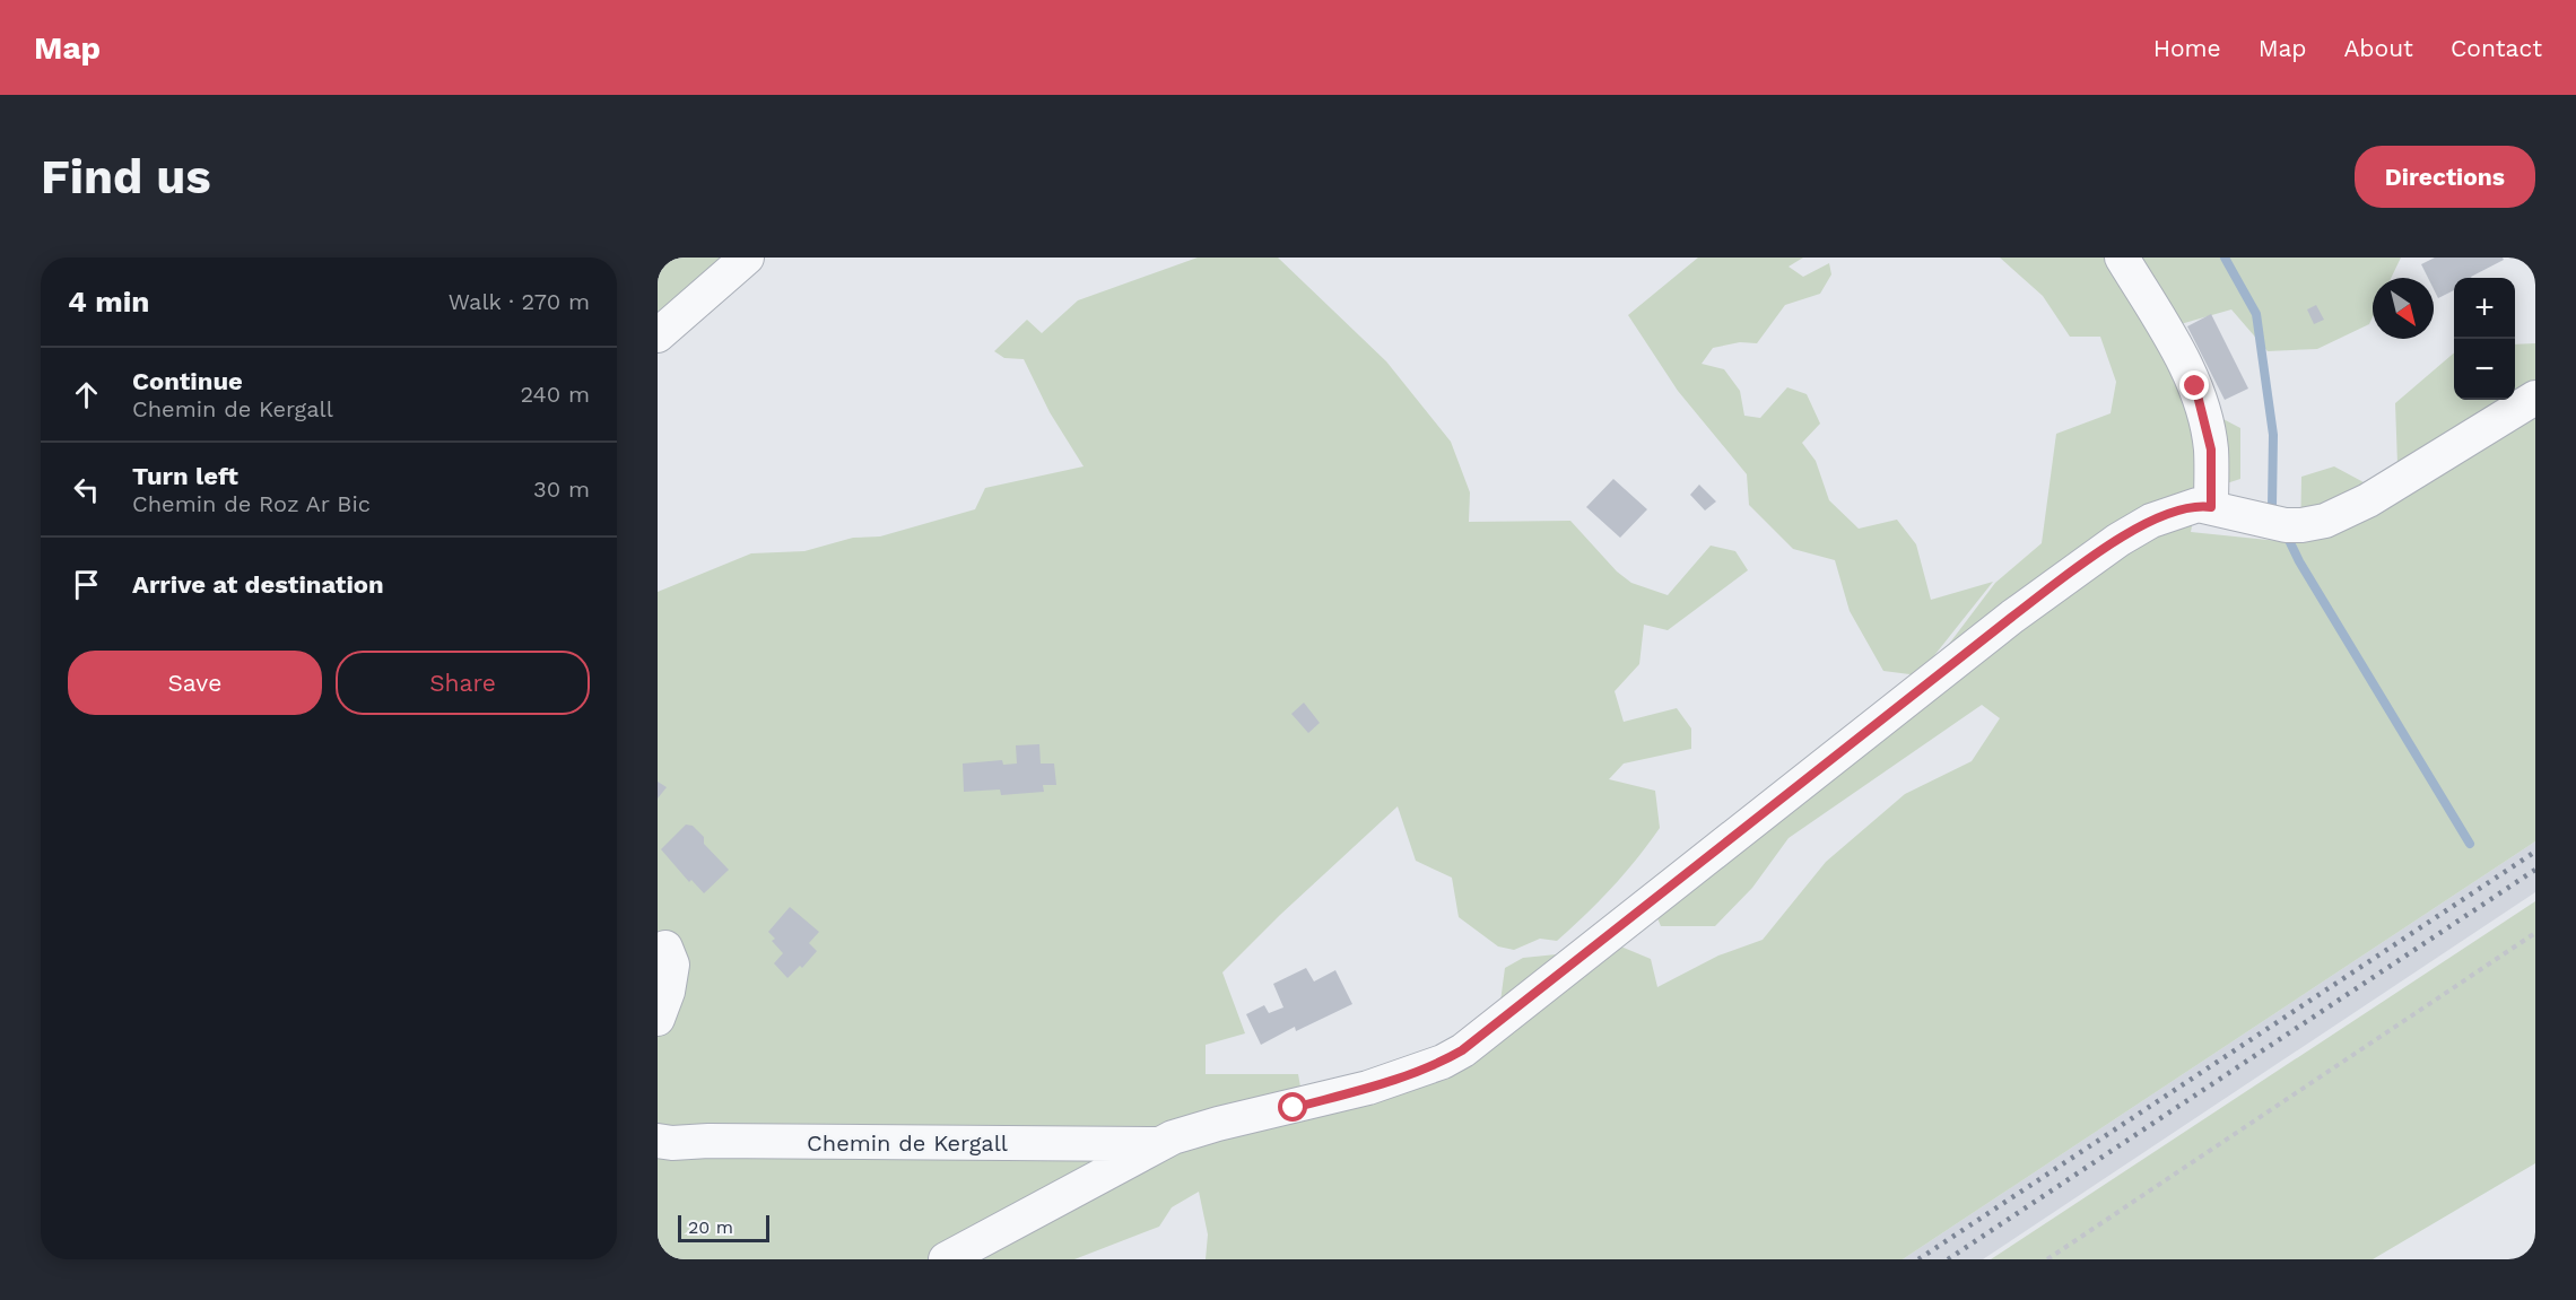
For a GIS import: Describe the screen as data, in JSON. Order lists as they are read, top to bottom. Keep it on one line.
{"streets":{"street":["Chemin de Kergall"]},"scale_bar":"20 m","north":"bottom right","page":{"header":"Map","nav":["Home","Map","About","Contact"],"buttons":["Directions",["Save","Share"]],"title":"Find us","heading":["4 min","Walk · 270 m"],"map_buttons":["+","−"],"list":[["Continue","Chemin de Kergall","240 m"],["Turn left","Chemin de Roz Ar Bic","30 m"],"Arrive at destination"],"scale":"20 m"}}
